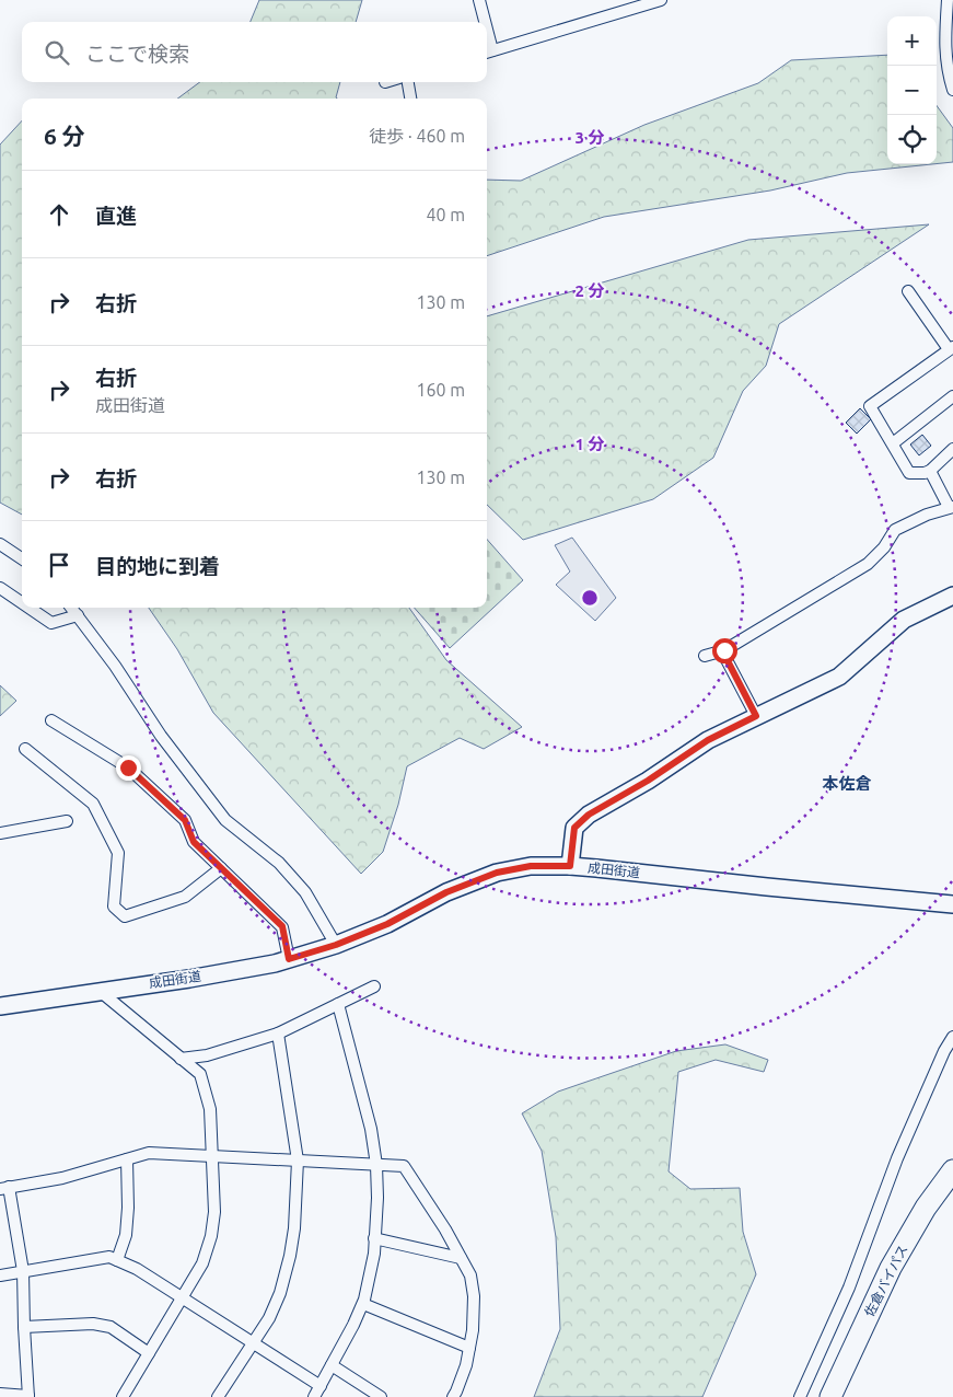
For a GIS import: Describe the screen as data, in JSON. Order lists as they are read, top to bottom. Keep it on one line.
{"streets":{"highway":["佐倉バイパス"],"street":["成田街道"]},"districts":["本佐倉"],"page":{"map_buttons":["+","−"],"search":"ここで検索","heading":["6 分","徒歩 · 460 m"],"list":[["直進","40 m"],["右折","130 m"],["右折","成田街道","160 m"],["右折","130 m"],"目的地に到着"]},"rings":["3 分","2 分","1 分"]}
